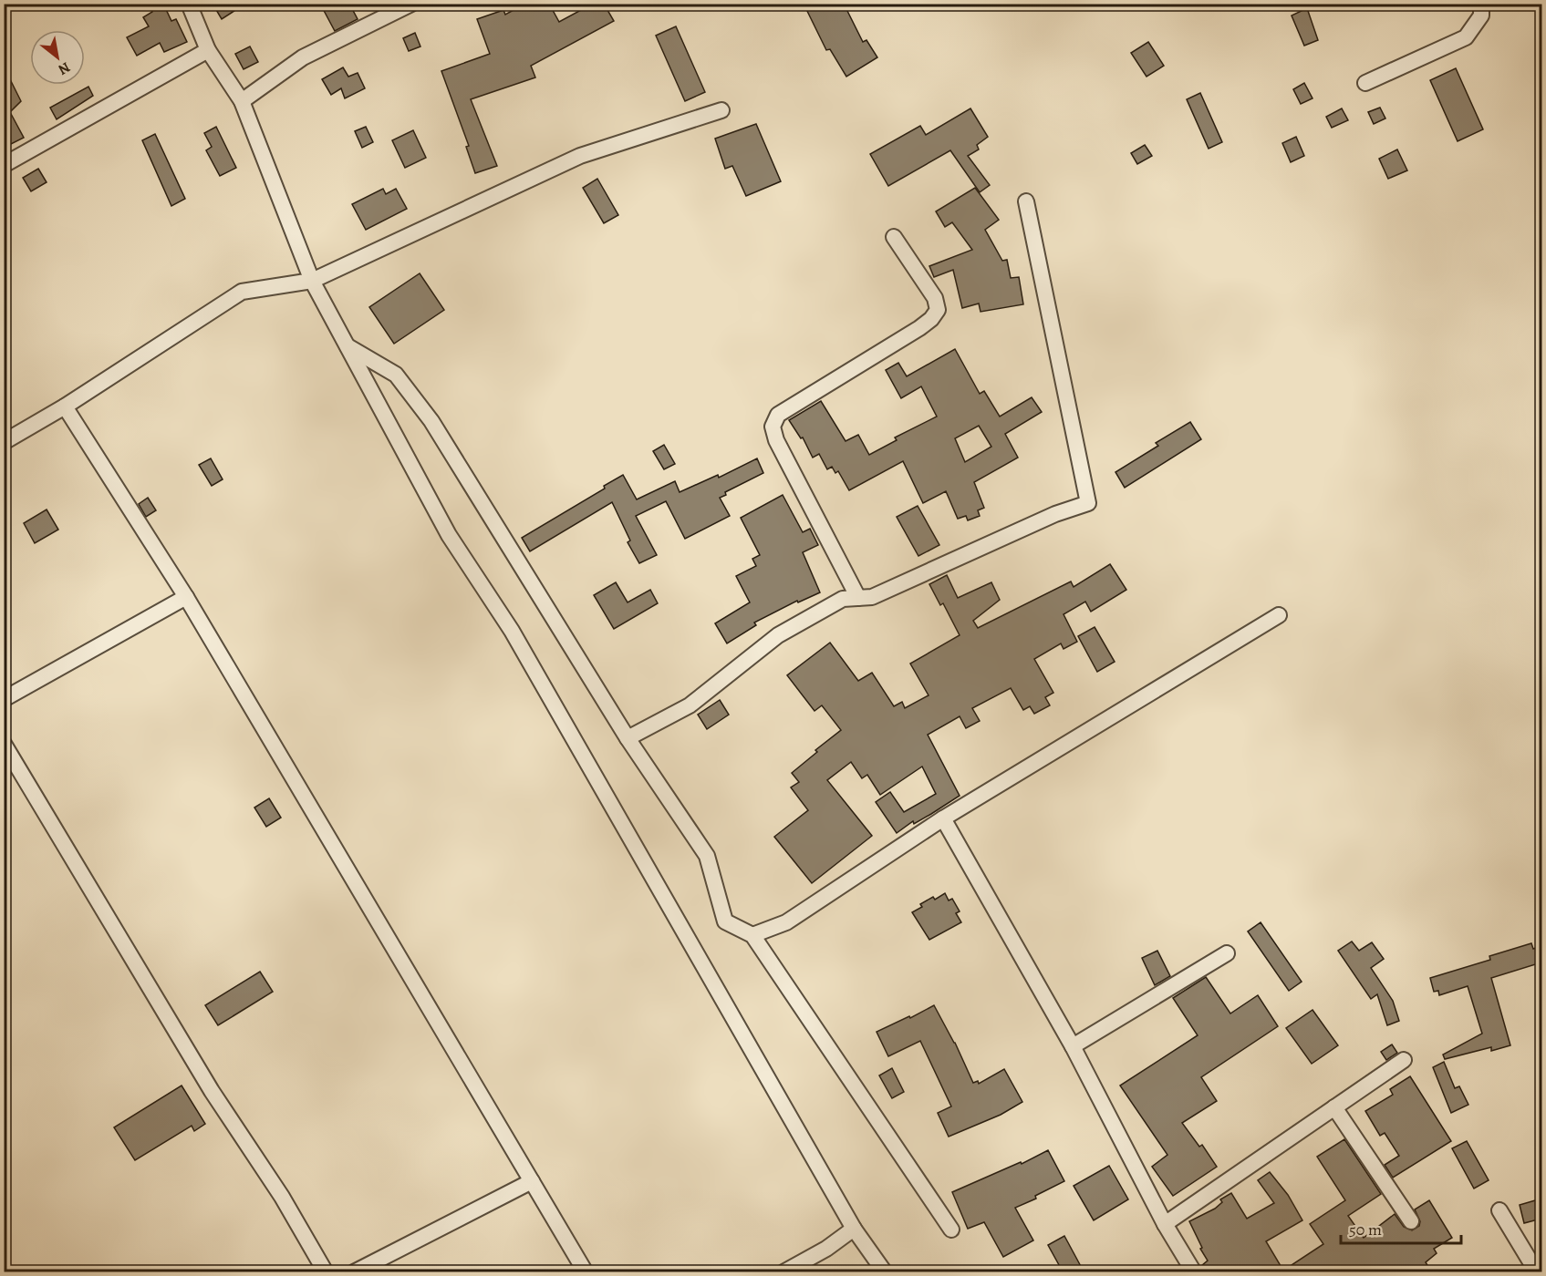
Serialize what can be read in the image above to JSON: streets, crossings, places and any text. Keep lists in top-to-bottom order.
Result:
{
  "scale_bar": "50 m",
  "north": "bottom right"
}
